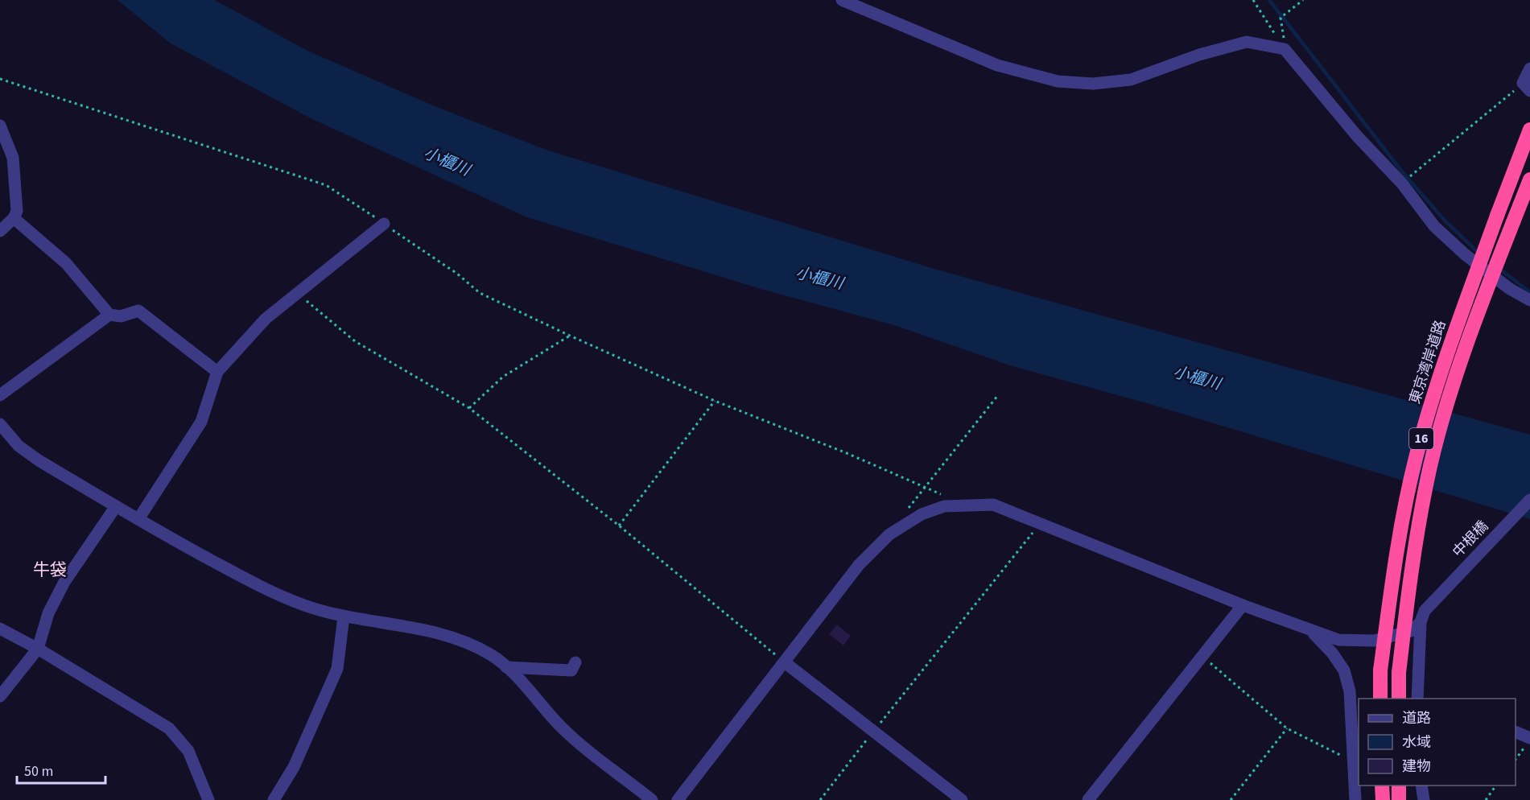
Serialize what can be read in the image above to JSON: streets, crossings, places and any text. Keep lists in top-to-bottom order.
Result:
{
  "streets": {
    "highway": ["東京湾岸道路", "16"],
    "street": ["中根橋"]
  },
  "districts": ["牛袋"],
  "water": ["小櫃川"],
  "legend": ["道路", "水域", "建物"],
  "scale_bar": "50 m"
}
